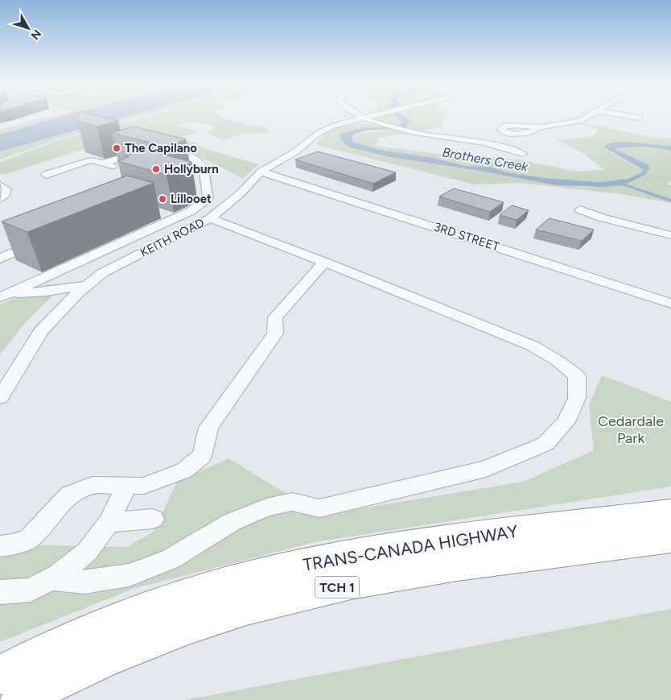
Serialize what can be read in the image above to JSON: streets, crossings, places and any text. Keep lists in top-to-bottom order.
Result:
{
  "streets": {
    "highway": ["TRANS-CANADA HIGHWAY", "TCH 1"],
    "street": ["3RD STREET", "KEITH ROAD"]
  },
  "crossings": [
    ["3RD STREET", "KEITH ROAD"]
  ],
  "water": ["Brothers Creek"],
  "parks": ["Cedardale Park"],
  "places": ["The Capilano", "Hollyburn", "Lillooet"],
  "north": "bottom right"
}
